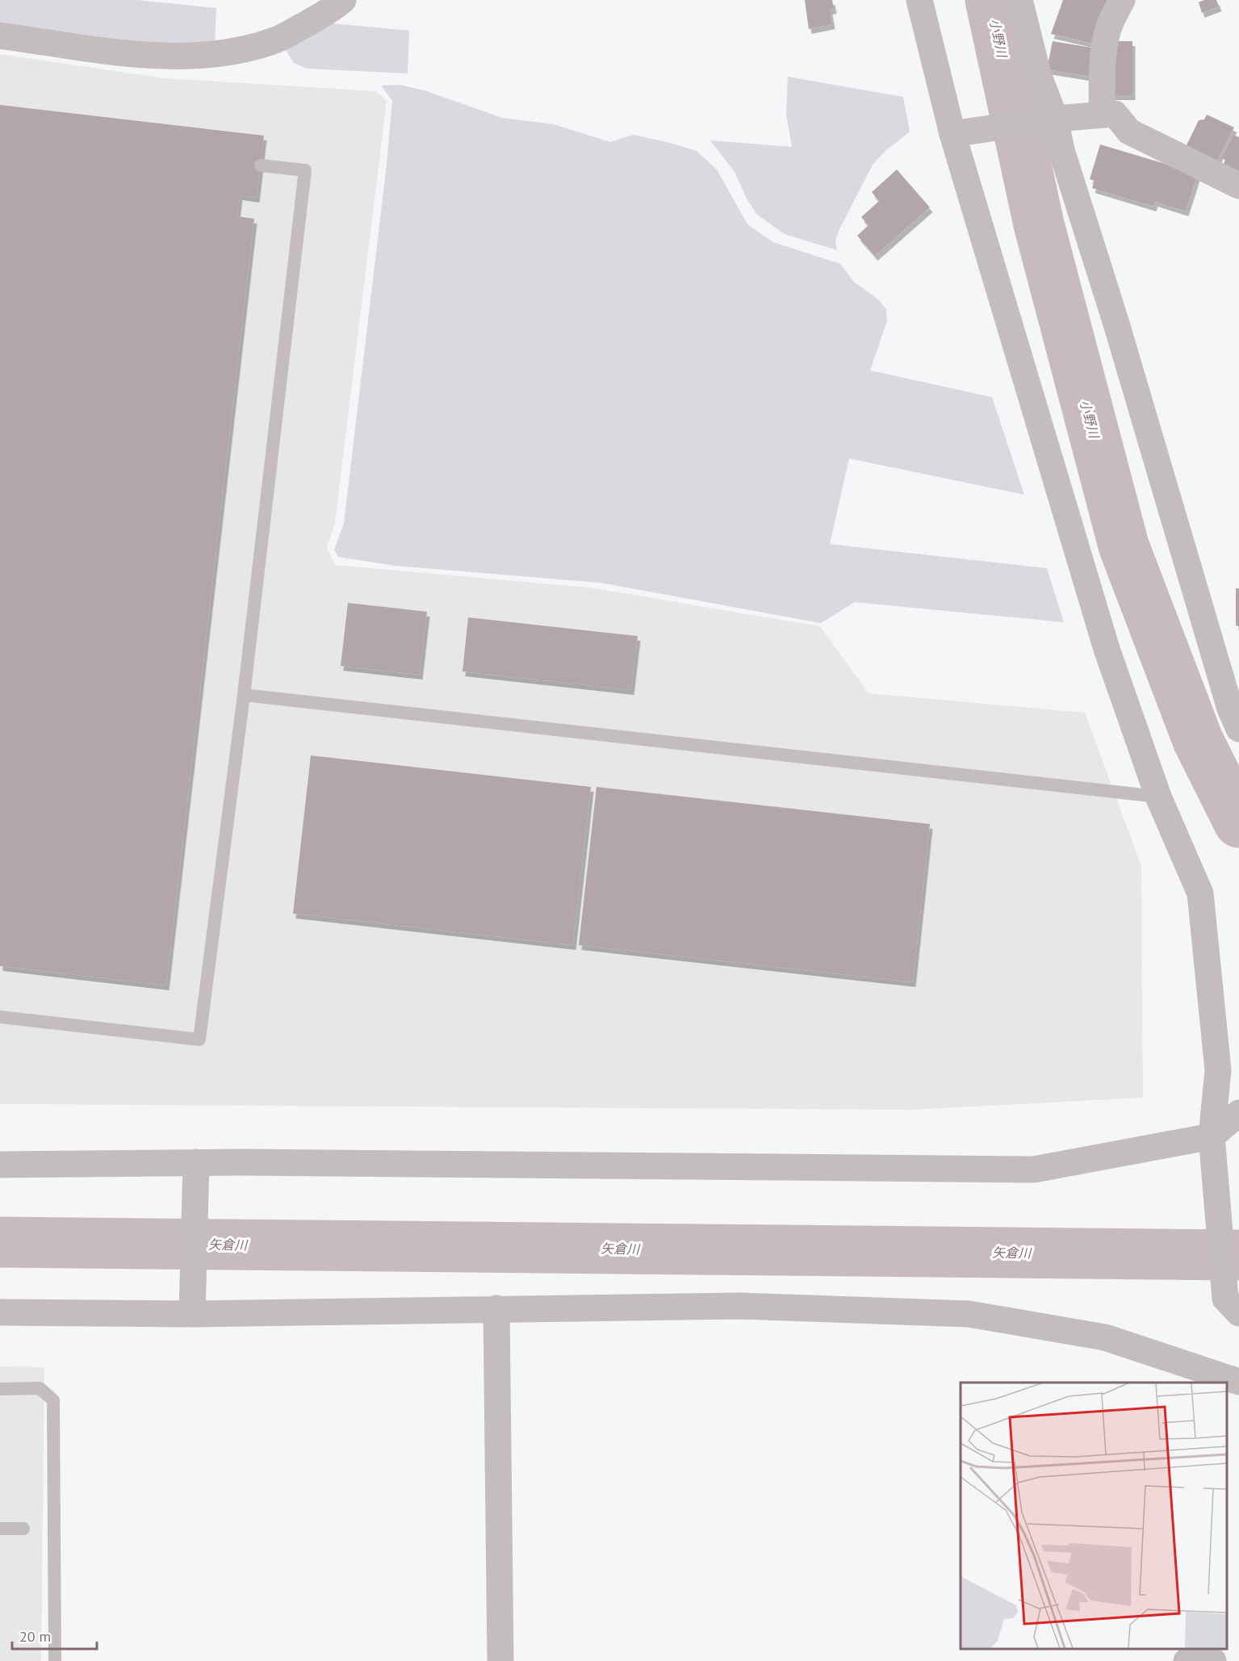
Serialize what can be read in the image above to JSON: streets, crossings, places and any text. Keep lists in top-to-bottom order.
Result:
{
  "water": ["小野川", "矢倉川"],
  "scale_bar": "20 m"
}
